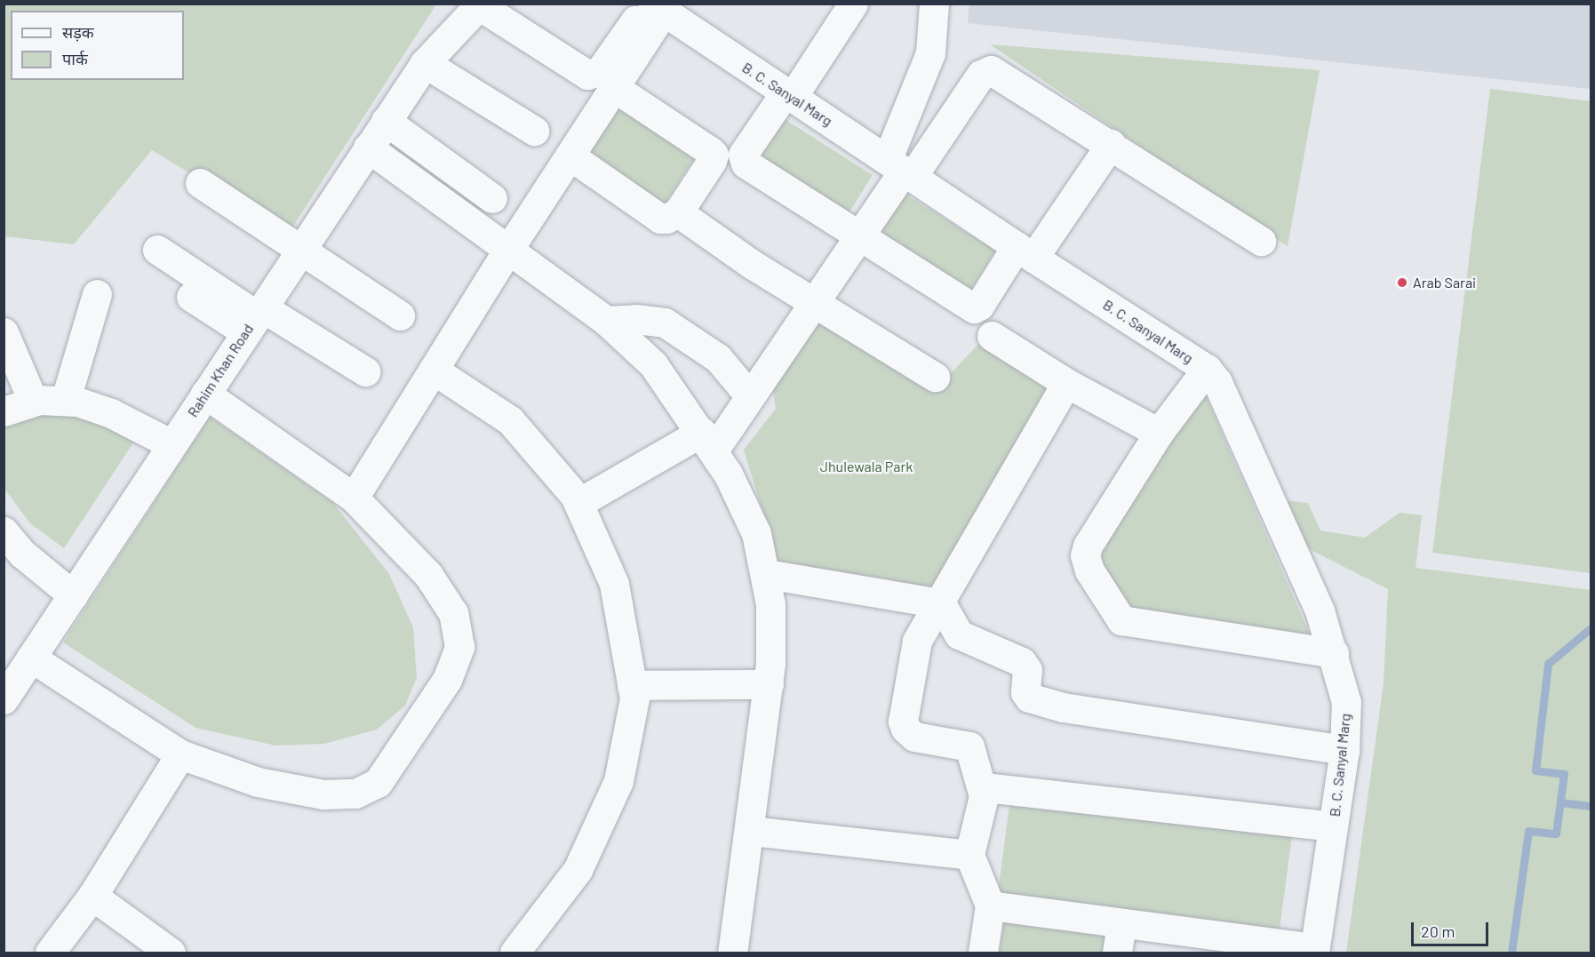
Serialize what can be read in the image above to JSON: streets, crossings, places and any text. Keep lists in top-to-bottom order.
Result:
{
  "streets": {
    "street": ["B. C. Sanyal Marg", "Rahim Khan Road"]
  },
  "parks": ["Jhulewala Park"],
  "places": ["Arab Sarai"],
  "legend": ["सड़क", "पार्क"],
  "scale_bar": "20 m"
}
